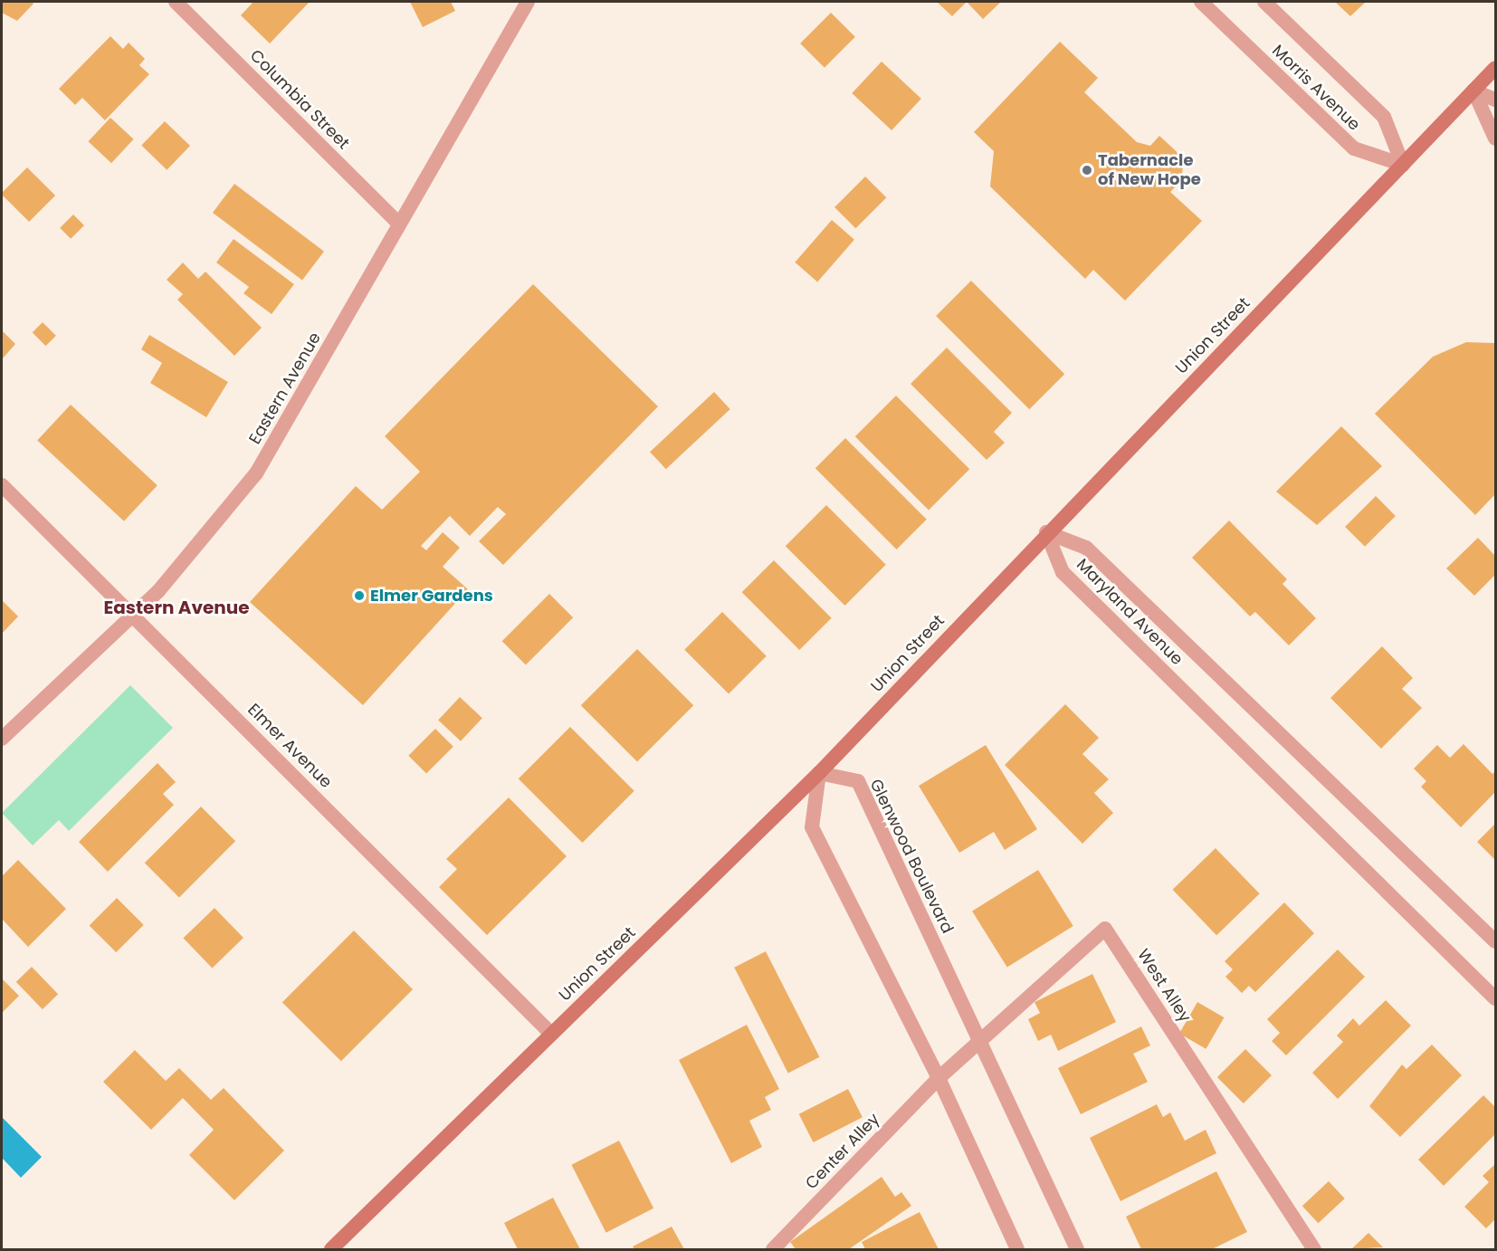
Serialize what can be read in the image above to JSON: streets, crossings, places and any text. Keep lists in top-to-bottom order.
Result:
{
  "streets": {
    "main road": ["Union Street"],
    "street": [
      "Morris Avenue",
      "Columbia Street",
      "Eastern Avenue",
      "Maryland Avenue",
      "Elmer Avenue",
      "Glenwood Boulevard",
      "West Alley",
      "Center Alley"
    ]
  },
  "crossings": [
    ["Morris Avenue", "Union Street"],
    ["Columbia Street", "Eastern Avenue"],
    ["Union Street", "Maryland Avenue"],
    ["Union Street", "Elmer Avenue"],
    ["Union Street", "Glenwood Boulevard"],
    ["Eastern Avenue", "Elmer Avenue"],
    ["Glenwood Boulevard", "West Alley"],
    ["West Alley", "Center Alley"]
  ],
  "districts": ["Eastern Avenue"],
  "places": ["Tabernacle of New Hope", "Elmer Gardens"]
}
